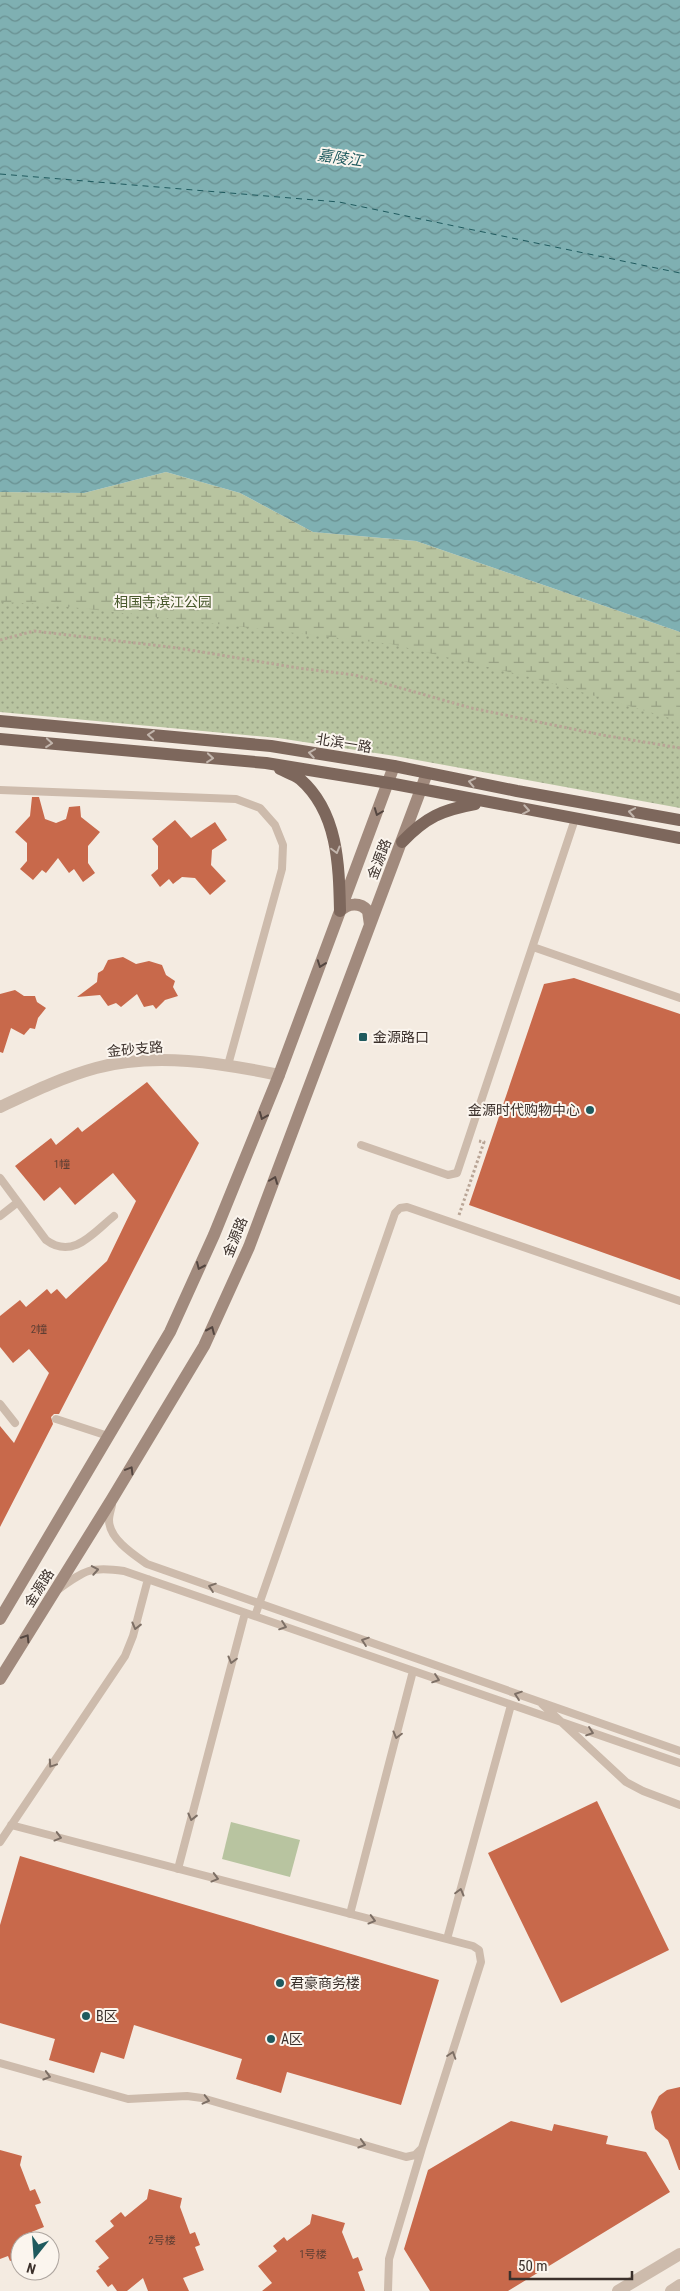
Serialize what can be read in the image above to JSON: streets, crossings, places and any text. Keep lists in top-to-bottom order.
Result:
{
  "streets": {
    "main road": ["北滨一路", "金源路"],
    "street": ["金砂支路"]
  },
  "crossings": [
    ["北滨一路", "金源路"],
    ["金源路", "金砂支路"]
  ],
  "water": ["嘉陵江"],
  "parks": ["相国寺滨江公园"],
  "places": {
    "transit": ["金源路口"],
    "other": [
      "金源时代购物中心",
      "君豪商务楼",
      "B区",
      "A区"
    ]
  },
  "house_numbers": [
    "1幢",
    "2幢",
    "2号楼",
    "1号楼"
  ],
  "scale_bar": "50 m",
  "north": "bottom"
}
